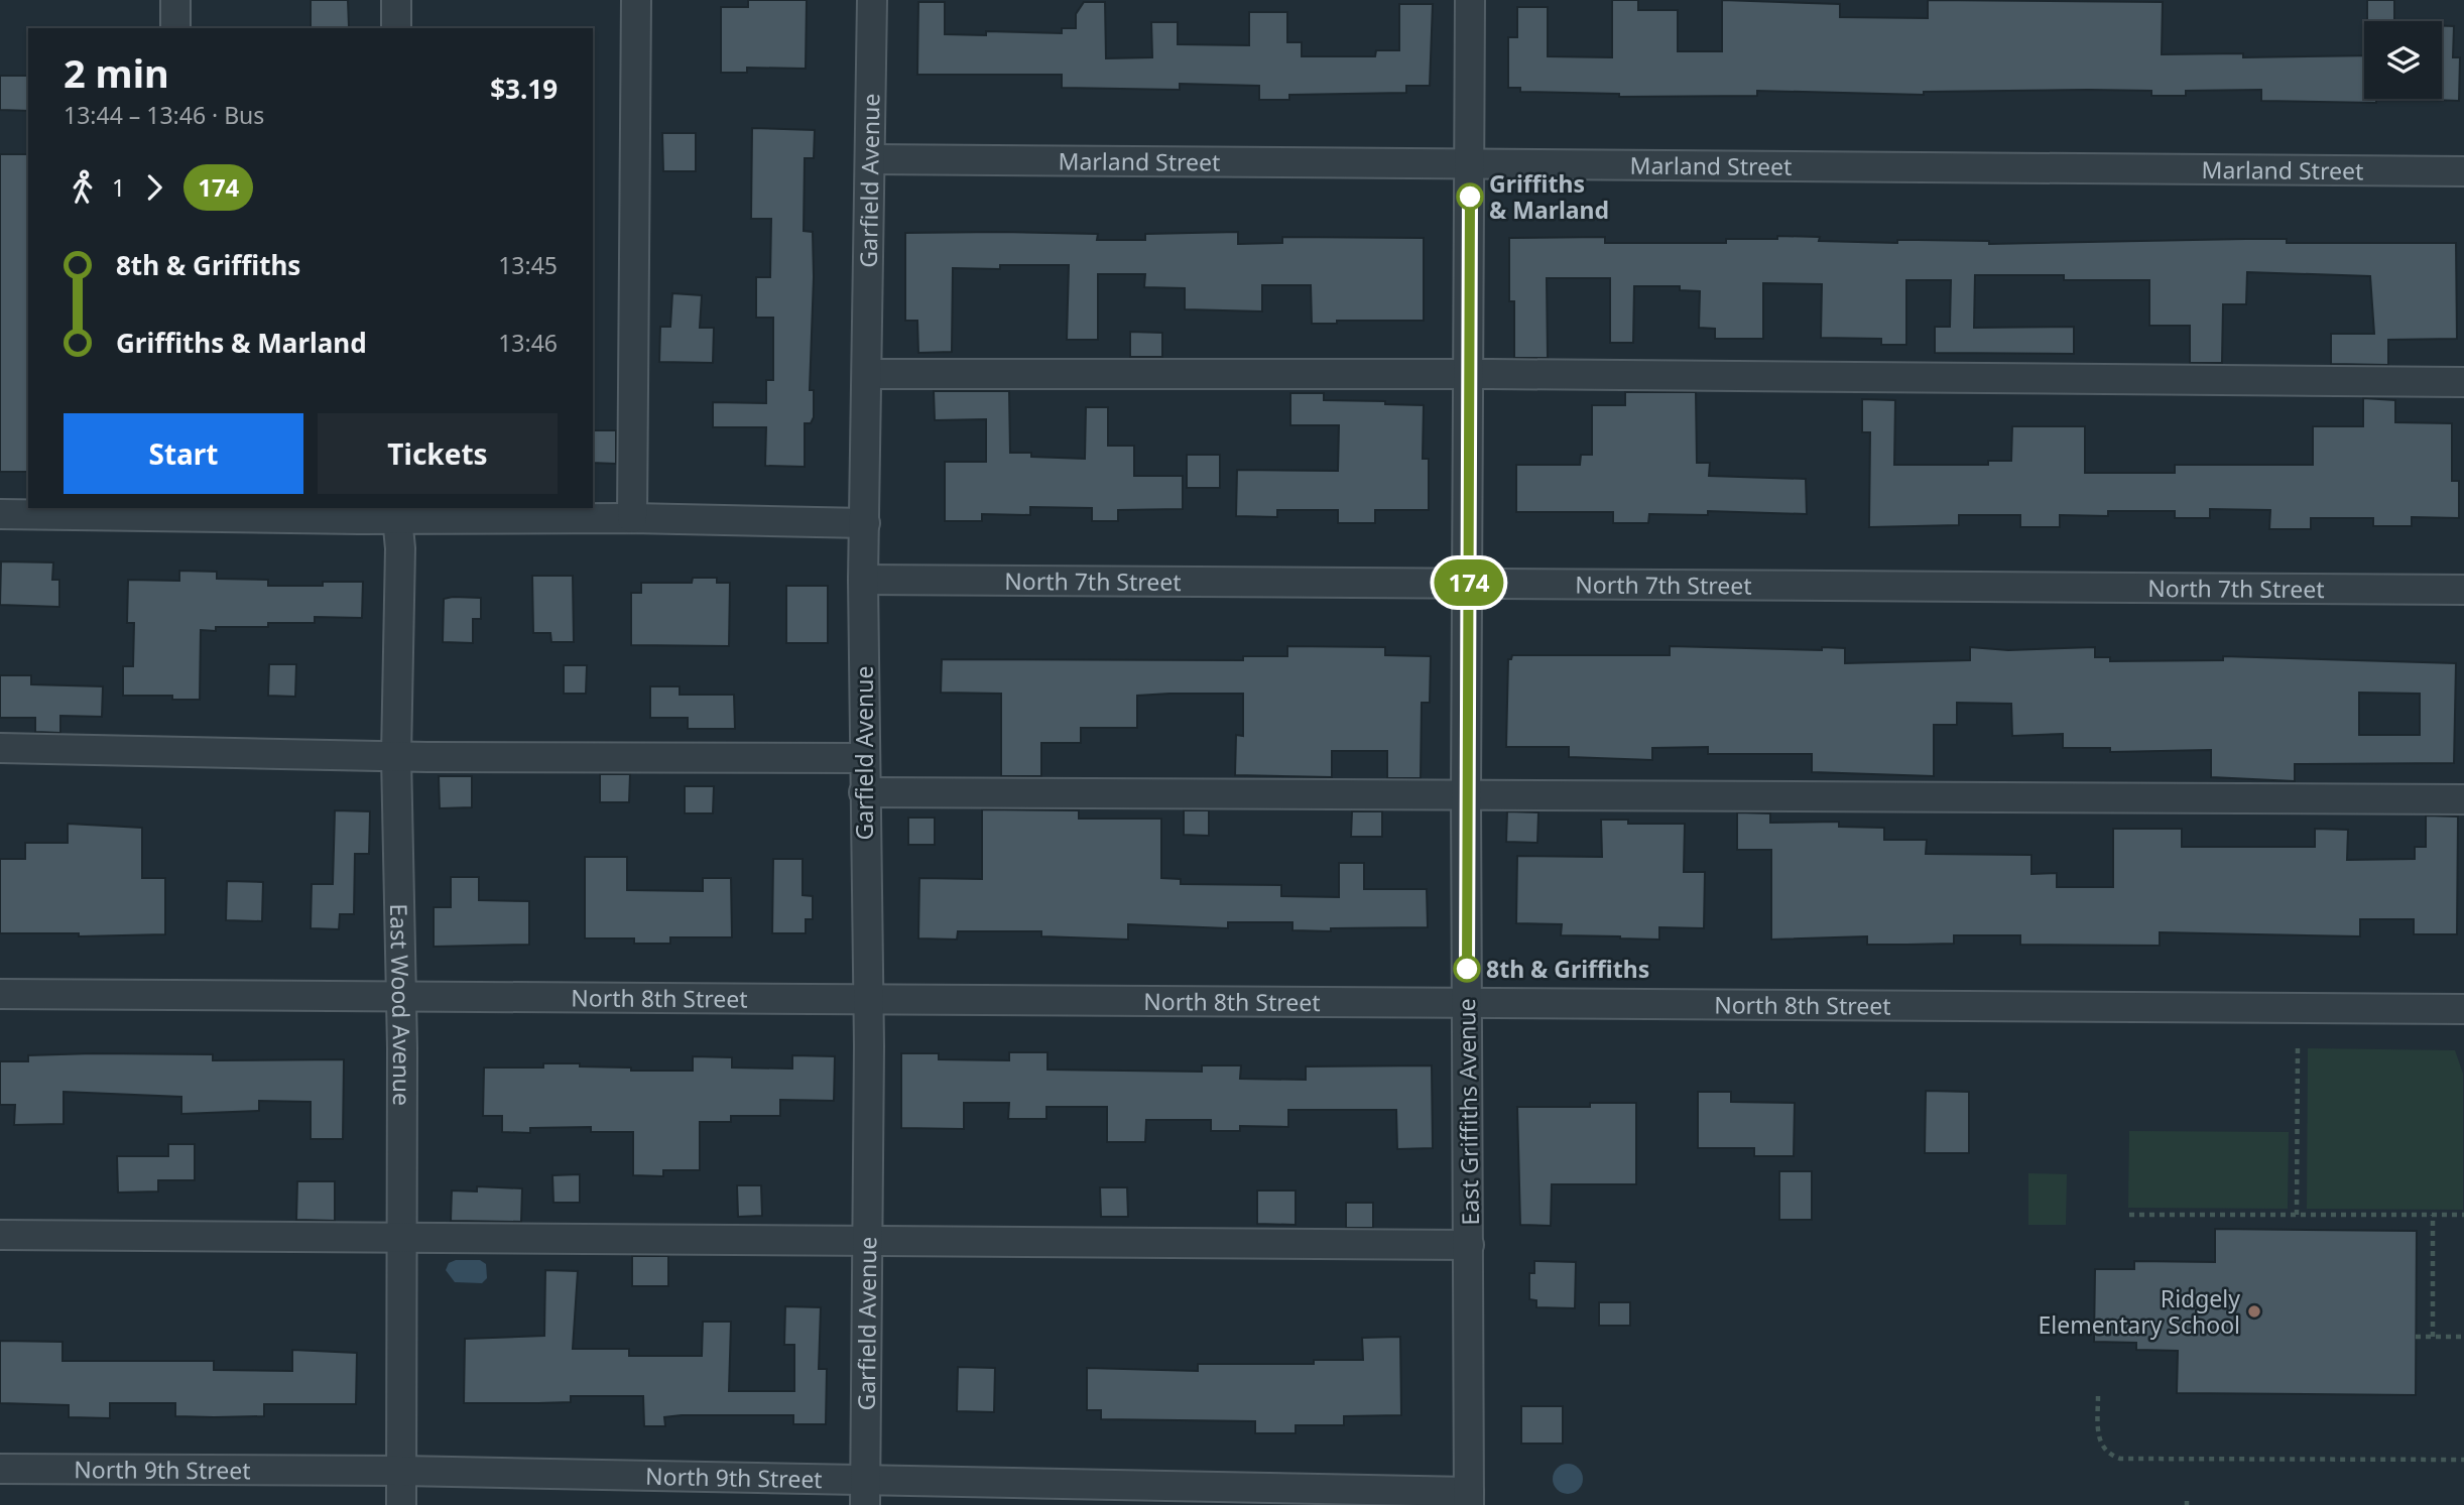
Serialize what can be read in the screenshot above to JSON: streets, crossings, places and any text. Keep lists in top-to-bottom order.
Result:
{
  "streets": {
    "street": [
      "Marland Street",
      "Garfield Avenue",
      "North 7th Street",
      "North 8th Street",
      "East Wood Avenue",
      "East Griffiths Avenue",
      "North 9th Street"
    ]
  },
  "crossings": [
    ["Marland Street", "Garfield Avenue"],
    ["Marland Street", "East Griffiths Avenue"],
    ["Garfield Avenue", "North 7th Street"],
    ["Garfield Avenue", "North 8th Street"],
    ["Garfield Avenue", "North 9th Street"],
    ["North 7th Street", "East Griffiths Avenue"],
    ["North 8th Street", "East Wood Avenue"],
    ["North 8th Street", "East Griffiths Avenue"],
    ["East Wood Avenue", "North 9th Street"],
    ["East Griffiths Avenue", "North 9th Street"]
  ],
  "places": ["Griffiths & Marland", "8th & Griffiths", "Ridgely Elementary School"],
  "lines": ["bus line 174"],
  "page": {
    "on_map": "174",
    "heading": ["2 min", "13:44 – 13:46 · Bus", "$3.19"],
    "legs": ["1", "174"],
    "list": [
      {
        "name": "8th & Griffiths",
        "value": "13:45"
      },
      {
        "name": "Griffiths & Marland",
        "value": "13:46"
      }
    ],
    "buttons": ["Start", "Tickets"]
  }
}
